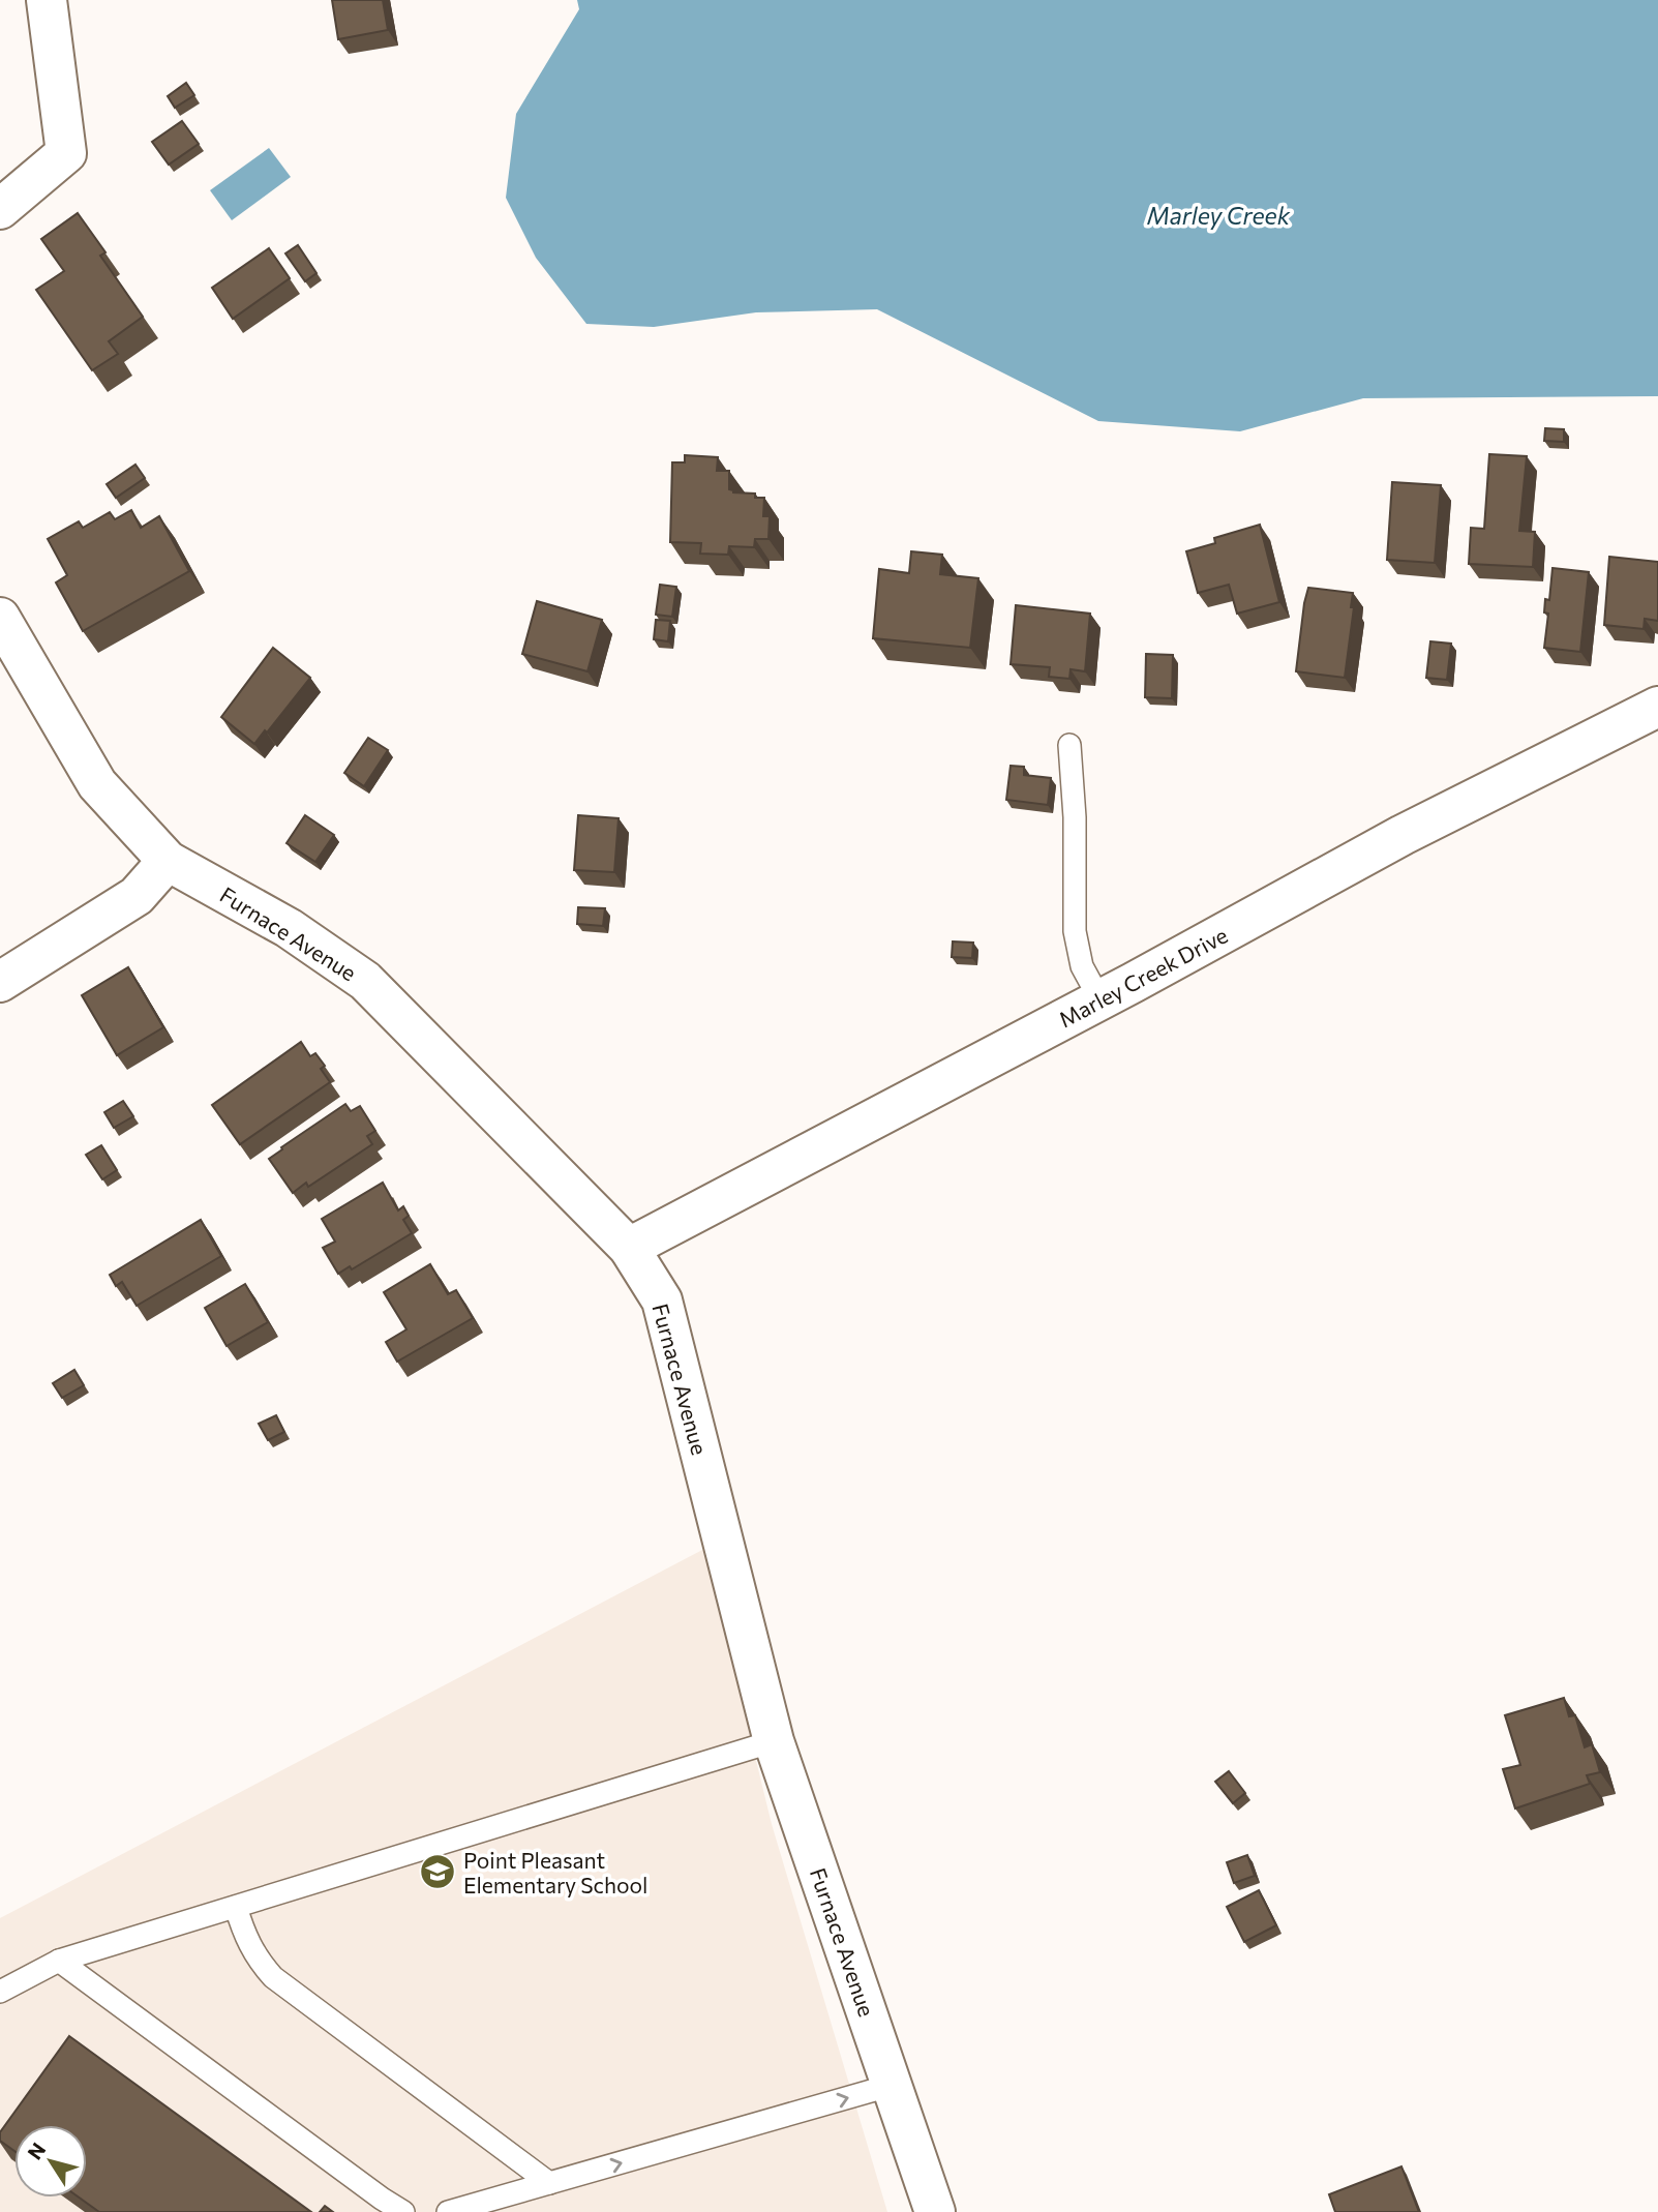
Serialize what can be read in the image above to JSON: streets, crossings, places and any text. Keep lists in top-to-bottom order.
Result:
{
  "streets": {
    "street": ["Furnace Avenue", "Marley Creek Drive"]
  },
  "crossings": [
    ["Furnace Avenue", "Marley Creek Drive"]
  ],
  "water": ["Marley Creek"],
  "places": {
    "school or university": ["Point Pleasant Elementary School"]
  },
  "north": "top left"
}
